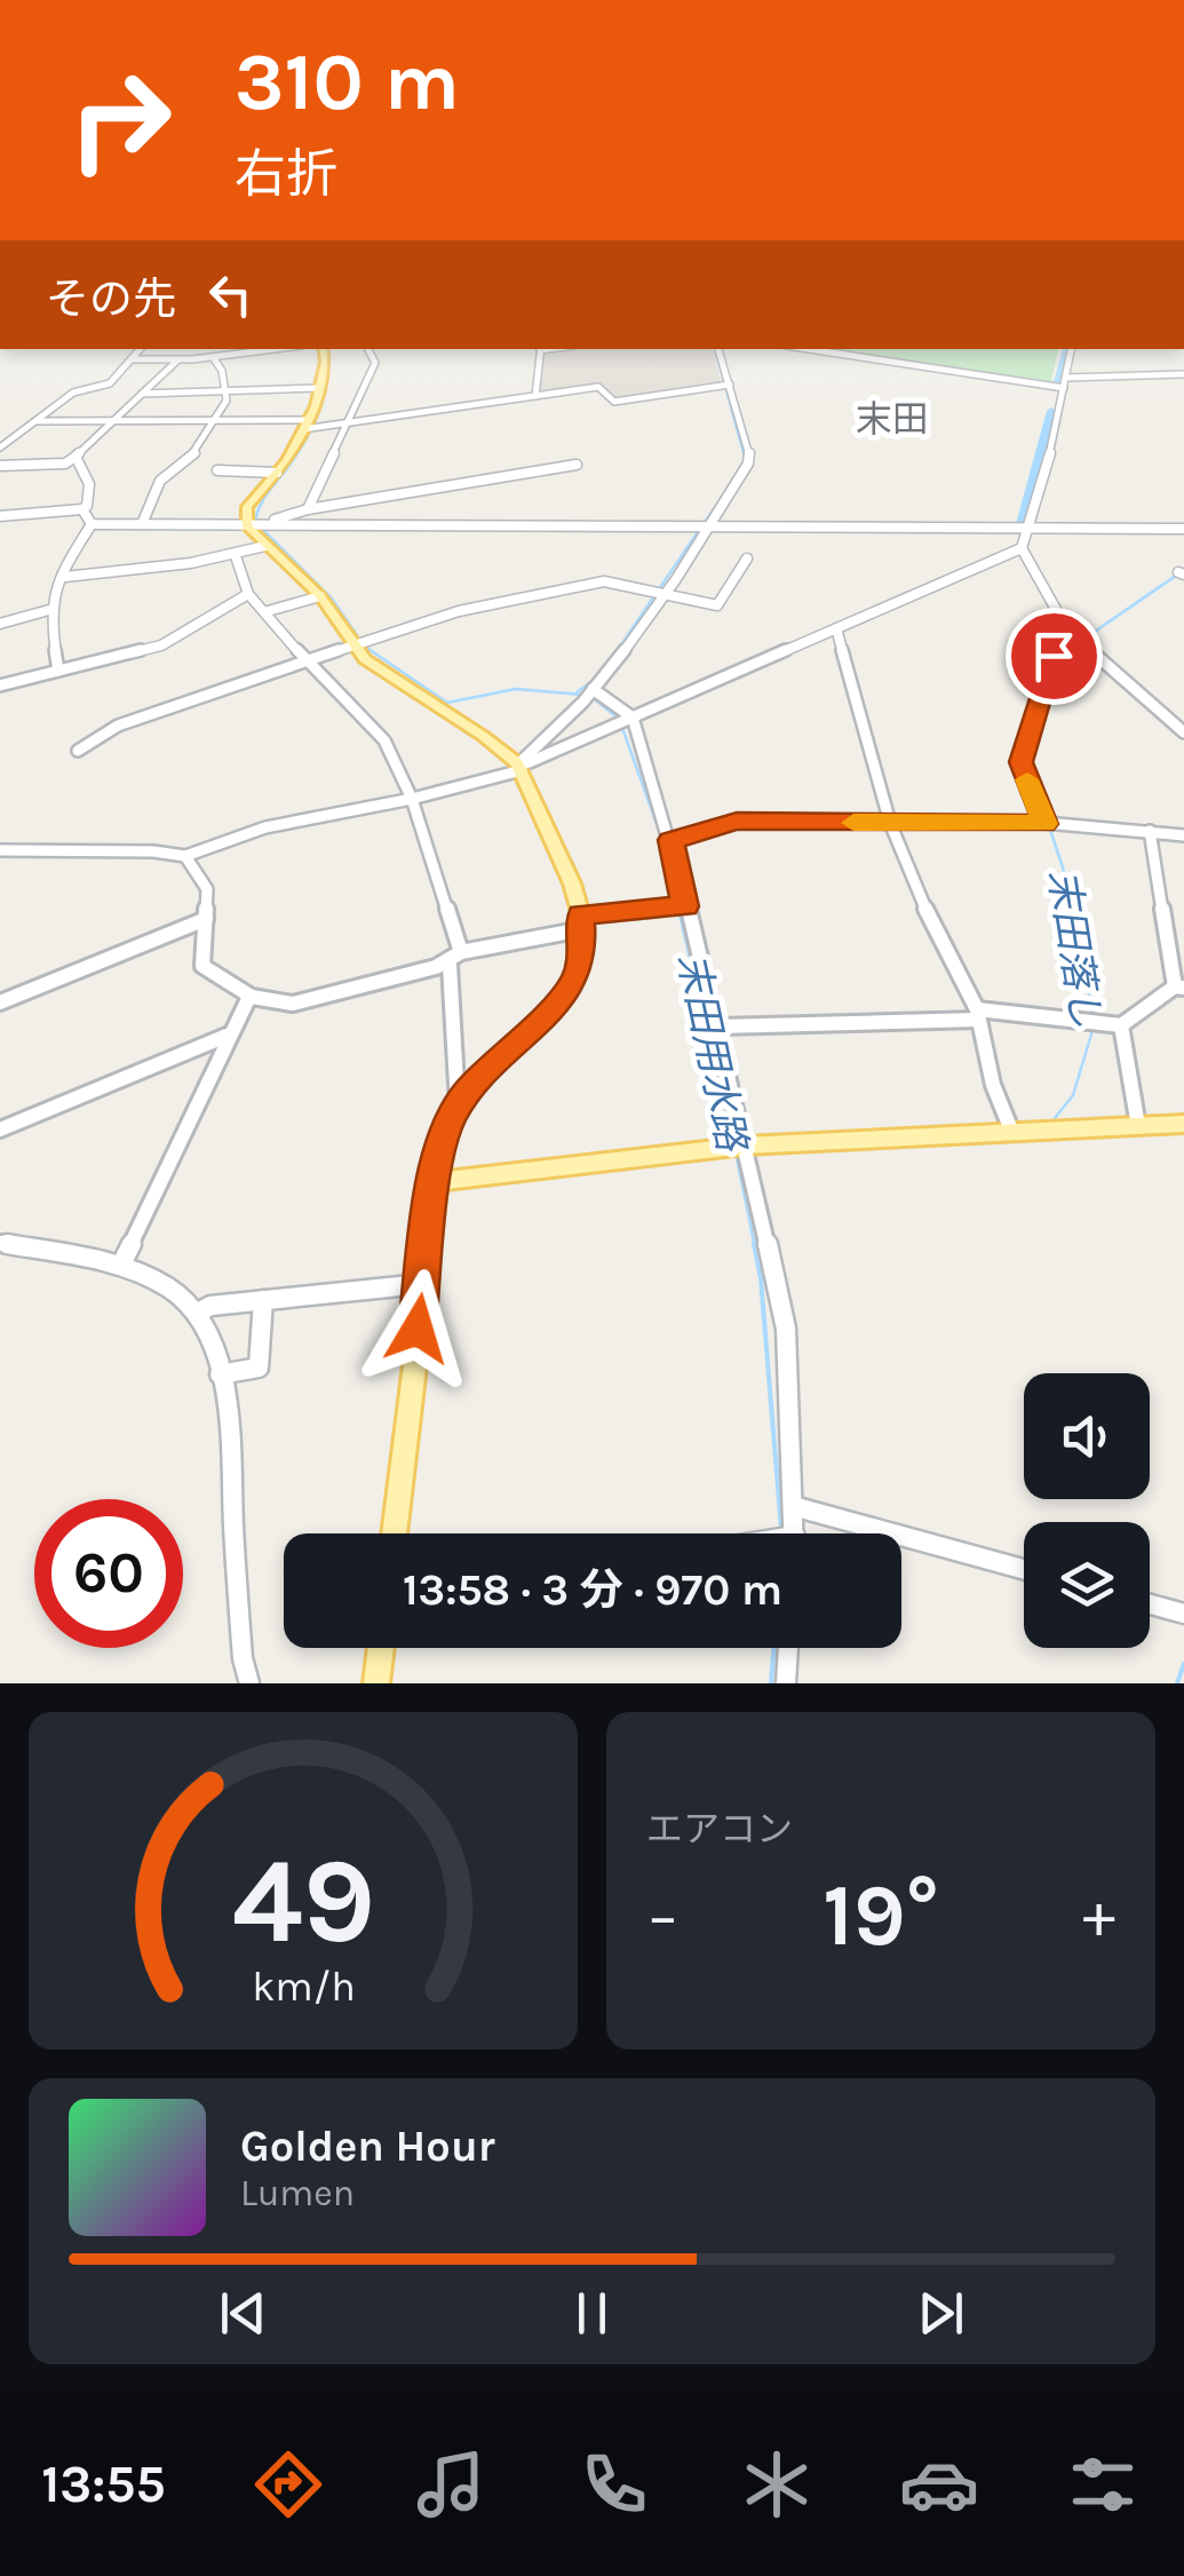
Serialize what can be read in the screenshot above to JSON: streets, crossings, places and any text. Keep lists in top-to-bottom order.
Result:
{
  "districts": ["末田"],
  "water": ["末田落し", "末田用水路"],
  "page": {
    "turn": ["310 m", "右折"],
    "then": "その先",
    "limit": "60",
    "trip": "13:58 · 3 分 · 970 m",
    "tile": "エアコン",
    "heat": ["−", "19°", "+"],
    "song": ["Golden Hour", "Lumen"],
    "tabs": "13:55",
    "gauge": ["49", "km/h"]
  }
}
